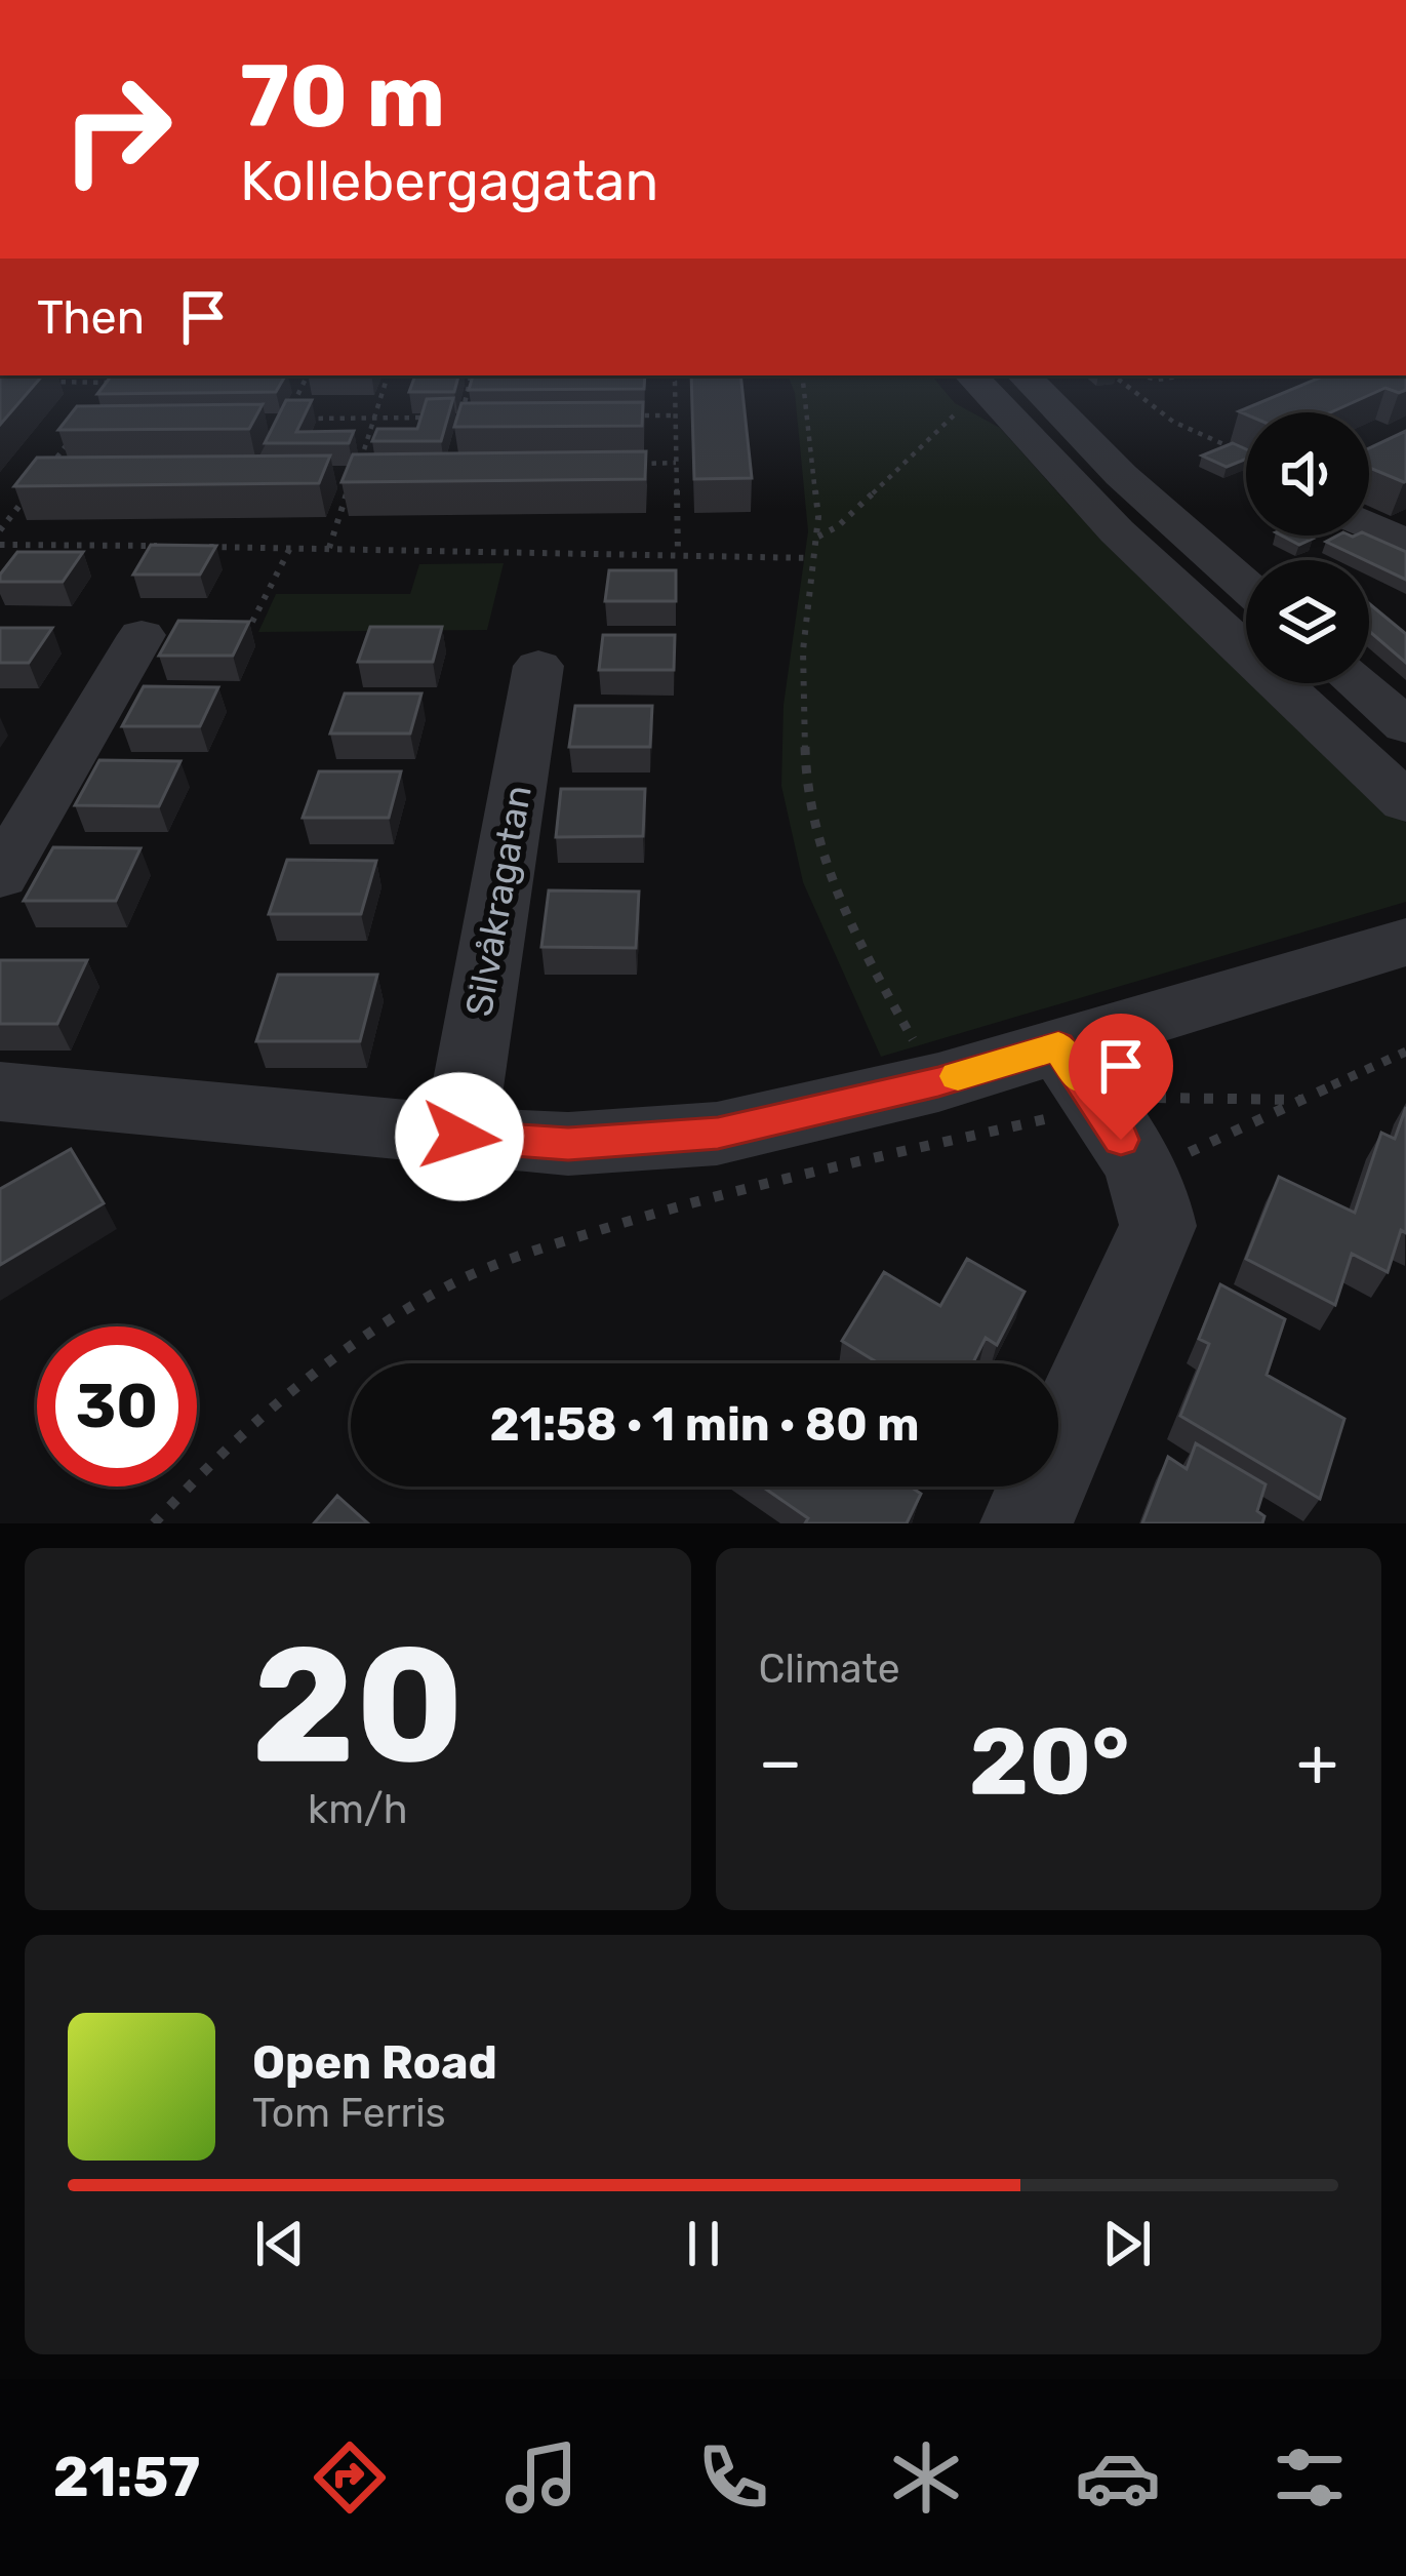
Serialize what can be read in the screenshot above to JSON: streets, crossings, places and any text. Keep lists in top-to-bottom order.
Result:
{
  "streets": {
    "street": ["Silvåkragatan"]
  },
  "page": {
    "turn": ["70 m", "Kollebergagatan"],
    "then": "Then",
    "limit": "30",
    "trip": "21:58 · 1 min · 80 m",
    "tile": [
      ["20", "km/h"],
      "Climate"
    ],
    "heat": ["−", "20°", "+"],
    "song": ["Open Road", "Tom Ferris"],
    "tabs": "21:57"
  }
}
